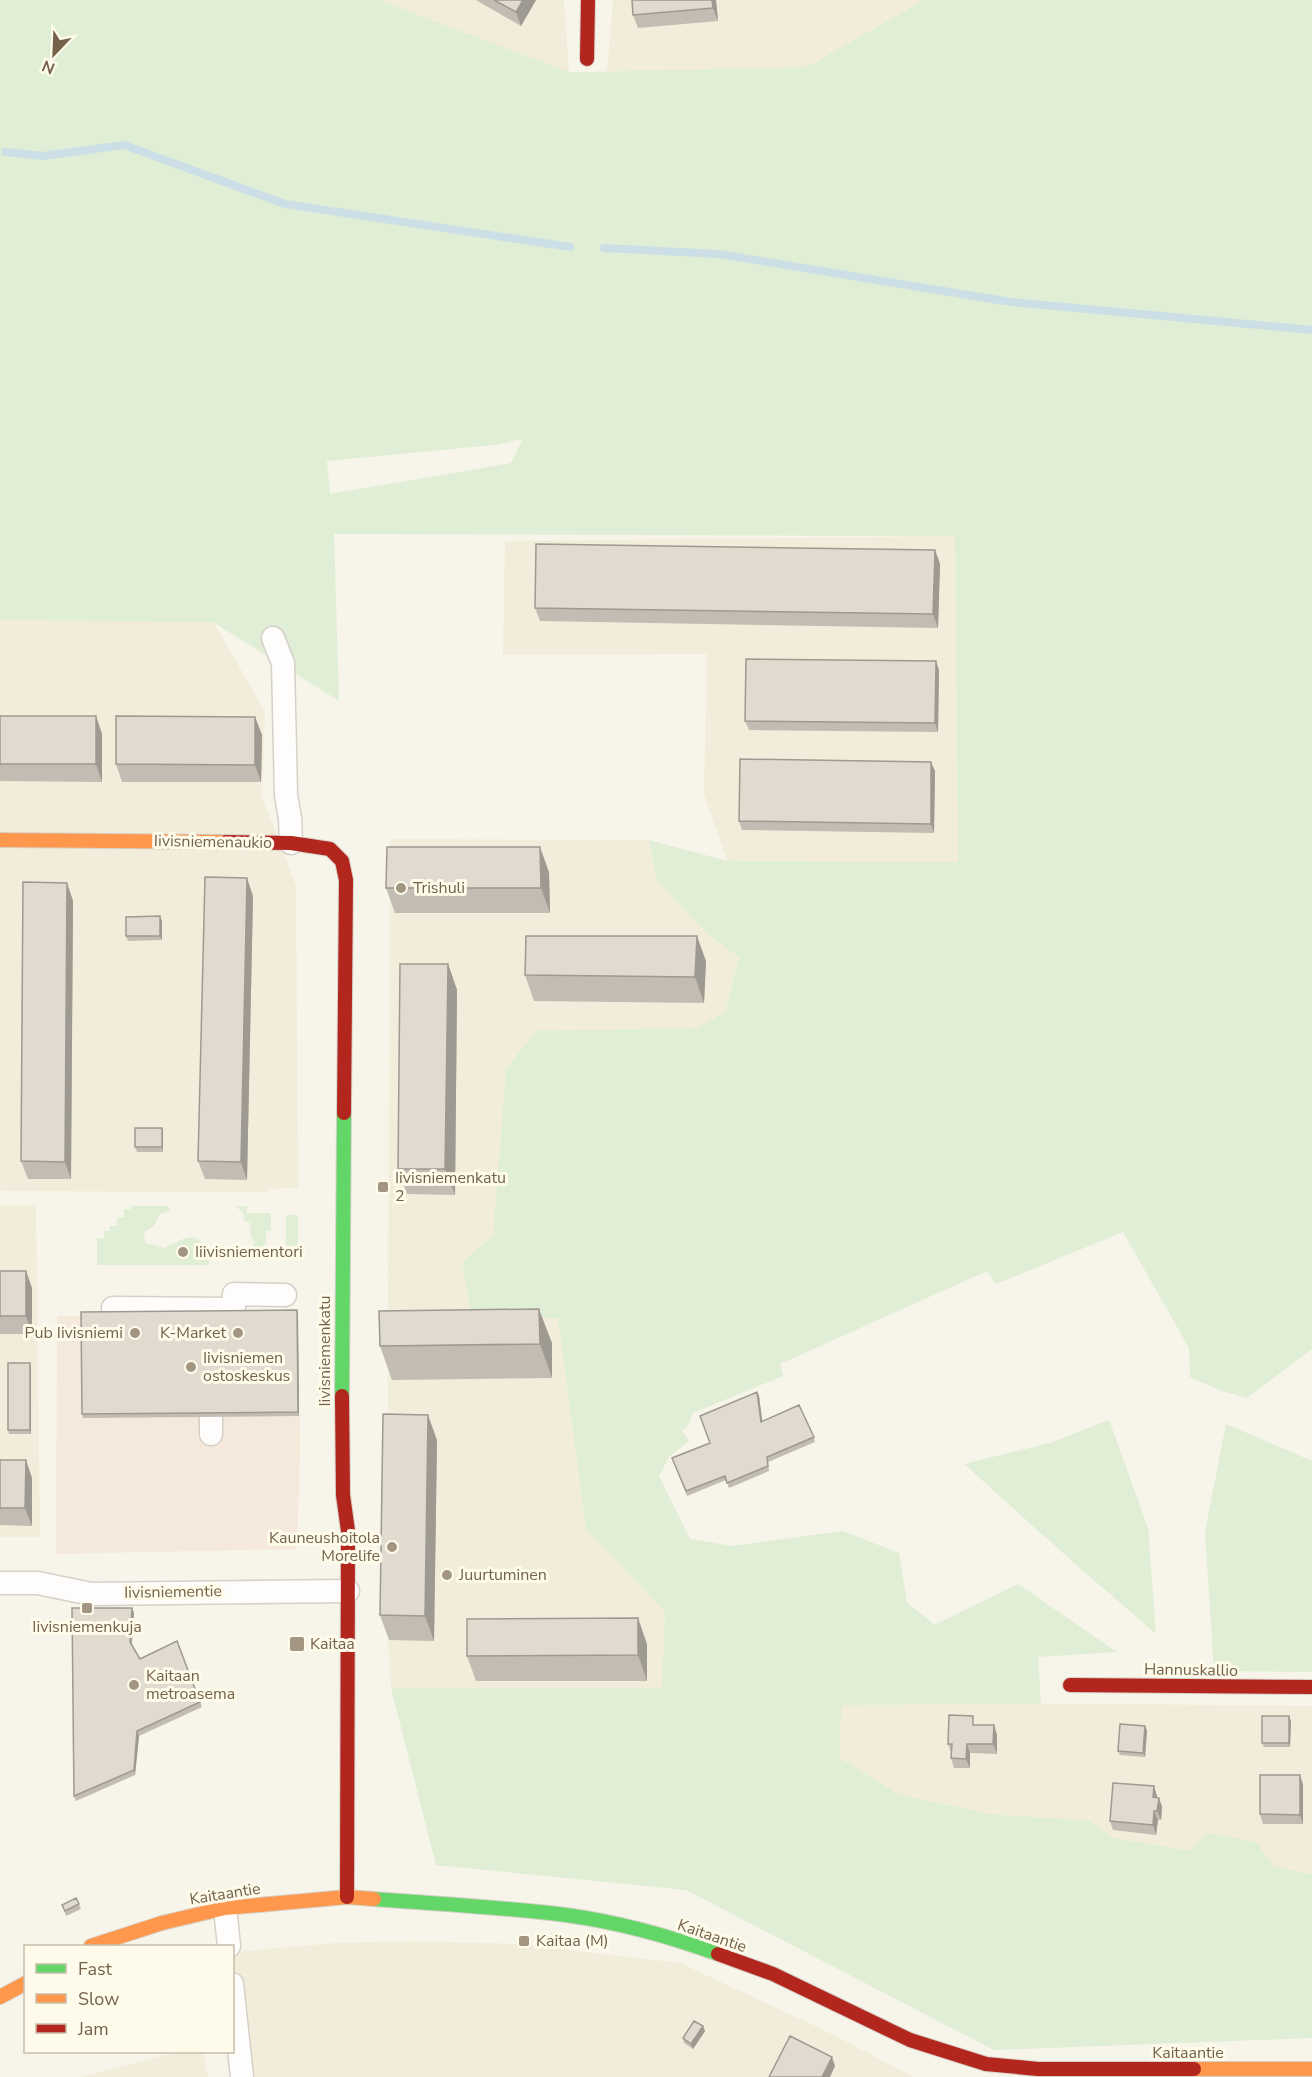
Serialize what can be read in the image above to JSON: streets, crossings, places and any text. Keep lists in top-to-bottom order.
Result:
{
  "streets": {
    "street": [
      "Iivisniemenaukio",
      "Iivisniemenkatu",
      "Iivisniementie",
      "Hannuskallio",
      "Kaitaantie"
    ]
  },
  "crossings": [
    ["Iivisniemenaukio", "Iivisniemenkatu"],
    ["Iivisniemenkatu", "Iivisniementie"],
    ["Iivisniemenkatu", "Kaitaantie"]
  ],
  "places": {
    "other": [
      "Trishuli",
      "Iiivisniementori",
      "Pub Iivisniemi",
      "K-Market",
      "Iivisniemen ostoskeskus",
      "Kauneushoitola Morelife",
      "Juurtuminen",
      "Kaitaan metroasema"
    ],
    "transit": [
      "Iivisniemenkatu 2",
      "Iivisniemenkuja",
      "Kaitaa",
      "Kaitaa (M)"
    ]
  },
  "legend": ["Fast", "Slow", "Jam"],
  "north": "bottom left"
}
